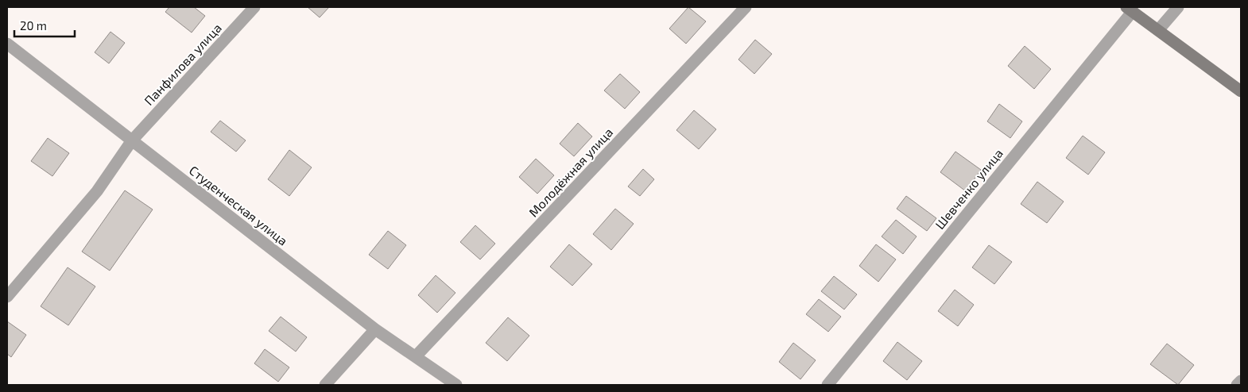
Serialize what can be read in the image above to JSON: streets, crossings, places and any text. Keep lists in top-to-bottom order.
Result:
{
  "streets": {
    "street": [
      "Панфилова улица",
      "Молодёжная улица",
      "Шевченко улица",
      "Студенческая улица"
    ]
  },
  "crossings": [
    ["Панфилова улица", "Студенческая улица"],
    ["Молодёжная улица", "Студенческая улица"]
  ],
  "scale_bar": "20 m"
}
